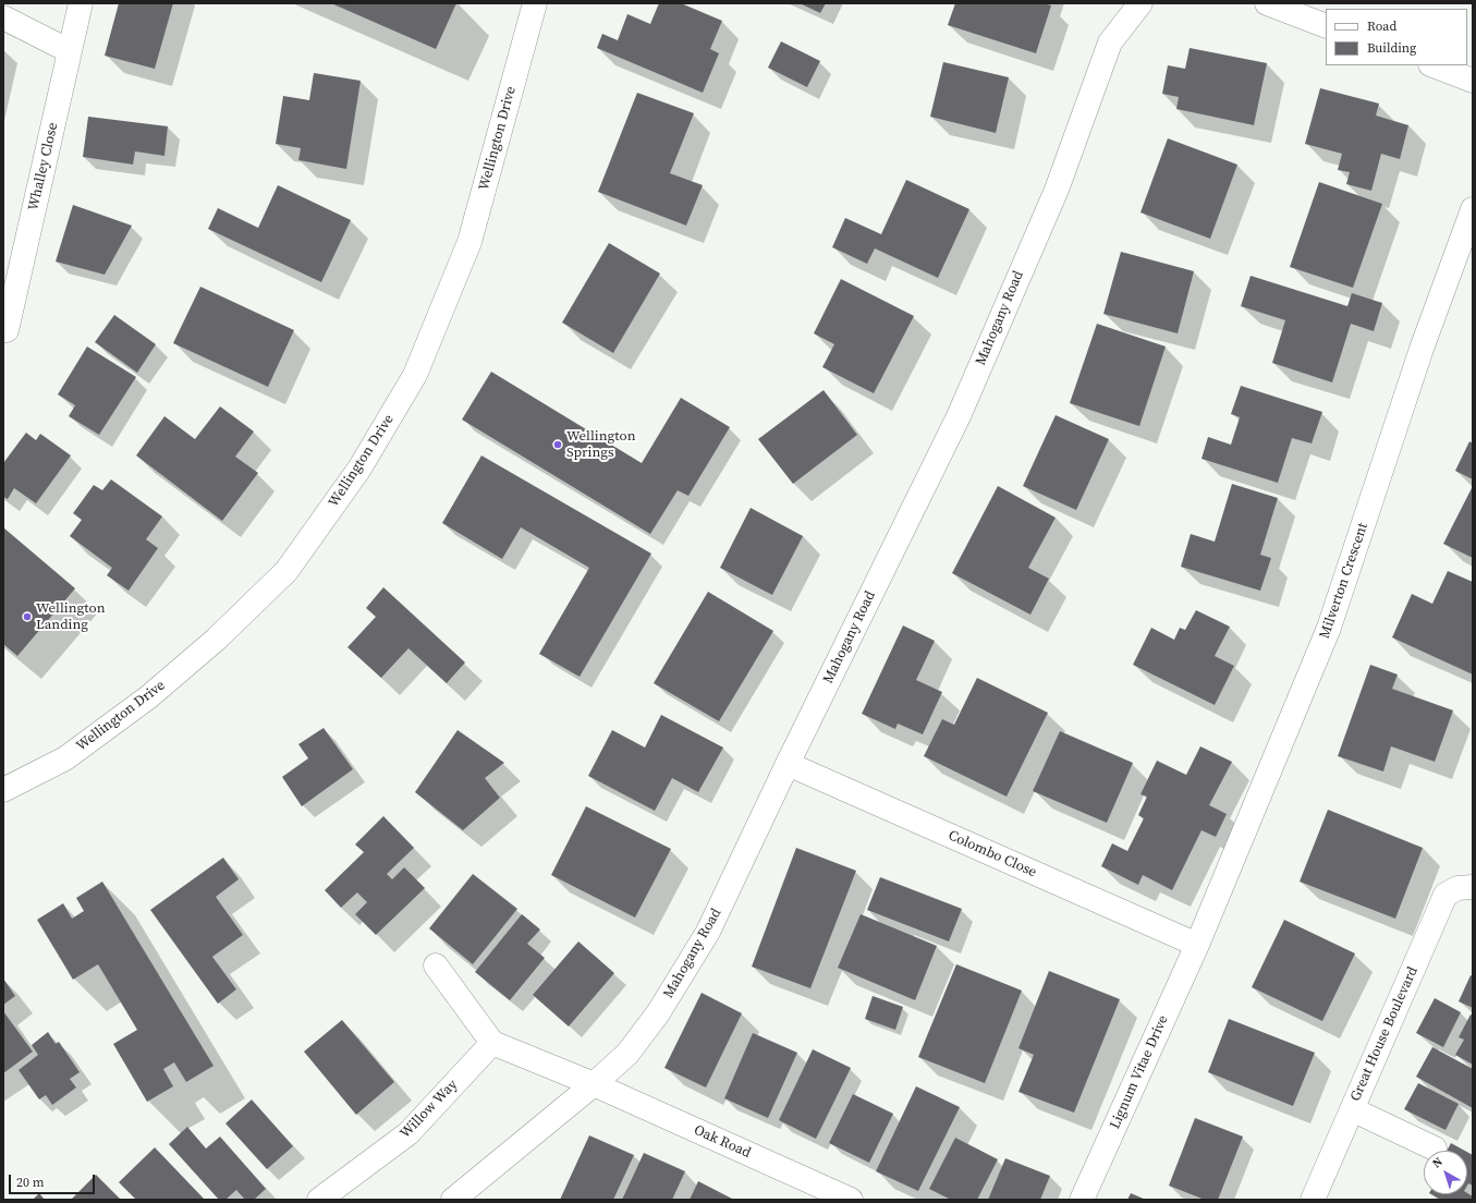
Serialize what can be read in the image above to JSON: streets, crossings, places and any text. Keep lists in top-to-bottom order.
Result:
{
  "streets": {
    "street": [
      "Wellington Drive",
      "Whalley Close",
      "Mahogany Road",
      "Milverton Crescent",
      "Colombo Close",
      "Great House Boulevard",
      "Lignum Vitae Drive",
      "Willow Way",
      "Oak Road"
    ]
  },
  "crossings": [
    ["Mahogany Road", "Colombo Close"],
    ["Mahogany Road", "Oak Road"],
    ["Milverton Crescent", "Colombo Close"],
    ["Milverton Crescent", "Lignum Vitae Drive"],
    ["Colombo Close", "Lignum Vitae Drive"]
  ],
  "places": ["Wellington Springs", "Wellington Landing"],
  "legend": ["Road", "Building"],
  "scale_bar": "20 m",
  "north": "top left"
}
